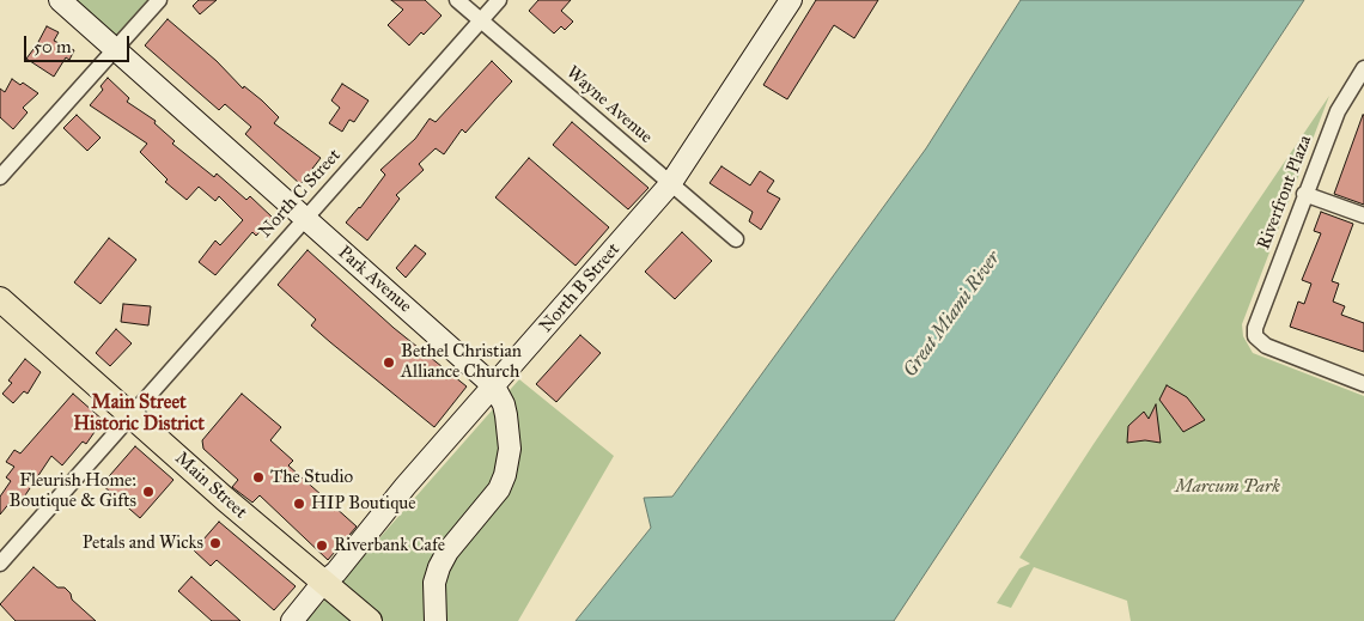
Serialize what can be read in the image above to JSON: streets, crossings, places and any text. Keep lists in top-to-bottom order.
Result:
{
  "streets": {
    "main road": ["Park Avenue", "North B Street", "Main Street"],
    "street": ["Wayne Avenue", "Riverfront Plaza", "North C Street"]
  },
  "crossings": [
    ["Wayne Avenue", "North C Street"],
    ["Wayne Avenue", "North B Street"],
    ["North C Street", "Park Avenue"],
    ["North C Street", "Main Street"],
    ["Park Avenue", "North B Street"],
    ["North B Street", "Main Street"]
  ],
  "districts": ["Main Street Historic District"],
  "water": ["Great Miami River"],
  "parks": ["Marcum Park"],
  "places": [
    "Bethel Christian Alliance Church",
    "The Studio",
    "Fleurish Home: Boutique & Gifts",
    "HIP Boutique",
    "Petals and Wicks",
    "Riverbank Cafe"
  ],
  "scale_bar": "50 m"
}
